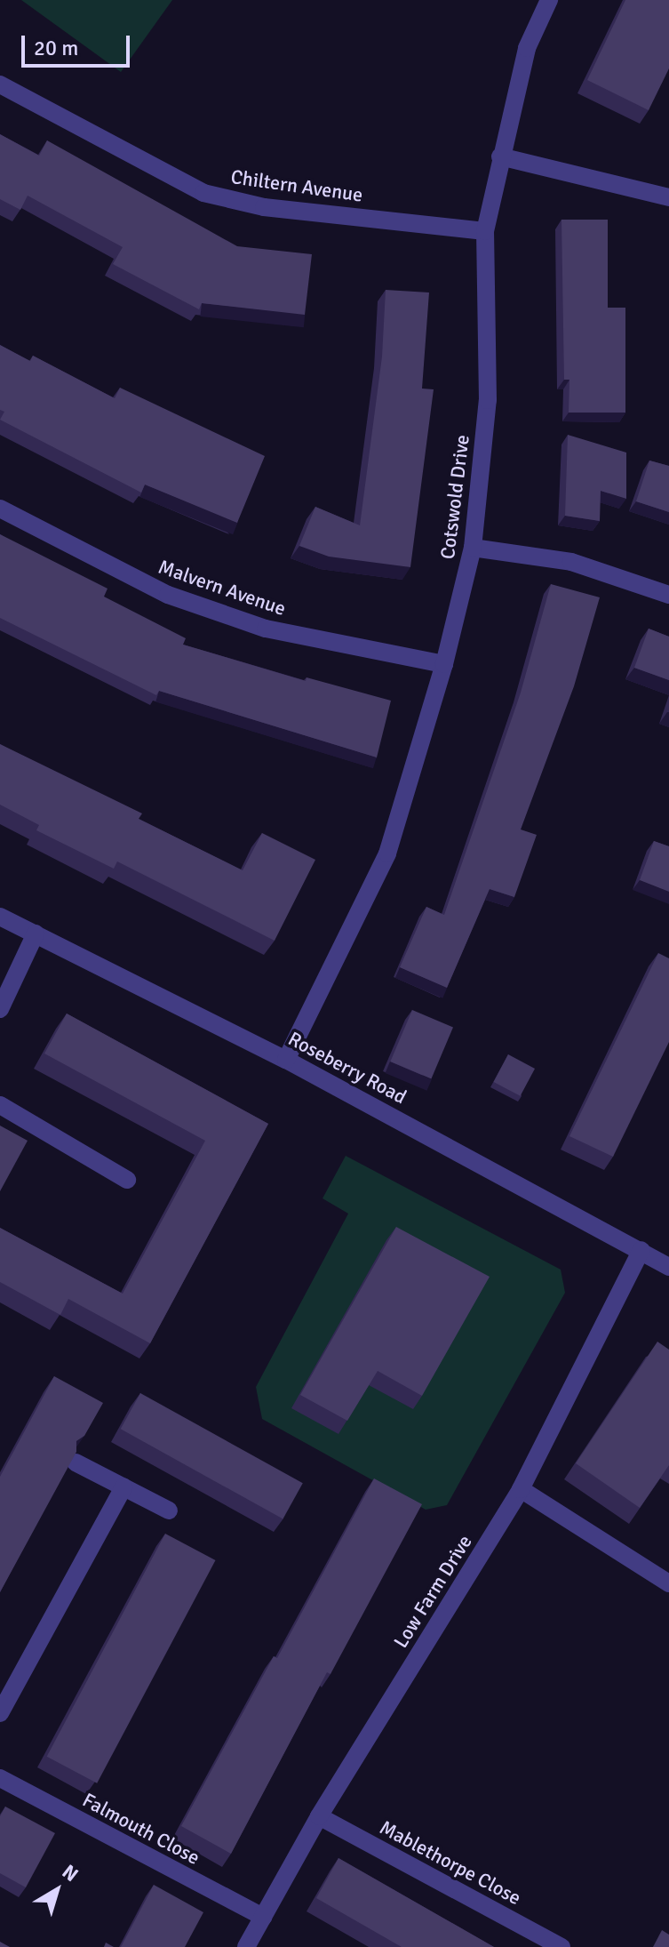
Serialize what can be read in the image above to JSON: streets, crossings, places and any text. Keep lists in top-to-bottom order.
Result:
{
  "streets": {
    "street": [
      "Chiltern Avenue",
      "Cotswold Drive",
      "Malvern Avenue",
      "Roseberry Road",
      "Low Farm Drive",
      "Falmouth Close",
      "Mablethorpe Close"
    ]
  },
  "crossings": [
    ["Chiltern Avenue", "Cotswold Drive"],
    ["Cotswold Drive", "Malvern Avenue"],
    ["Cotswold Drive", "Roseberry Road"],
    ["Roseberry Road", "Low Farm Drive"],
    ["Low Farm Drive", "Falmouth Close"],
    ["Low Farm Drive", "Mablethorpe Close"]
  ],
  "scale_bar": "20 m",
  "north": "top right"
}
